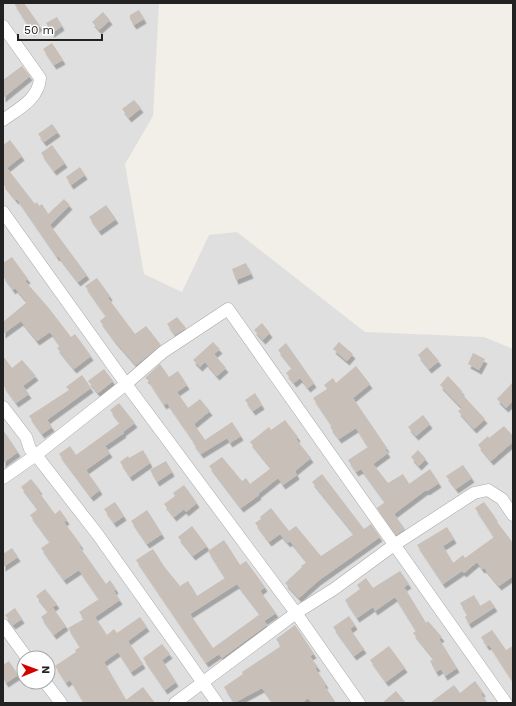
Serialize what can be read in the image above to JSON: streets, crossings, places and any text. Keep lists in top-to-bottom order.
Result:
{
  "scale_bar": "50 m",
  "north": "right"
}
